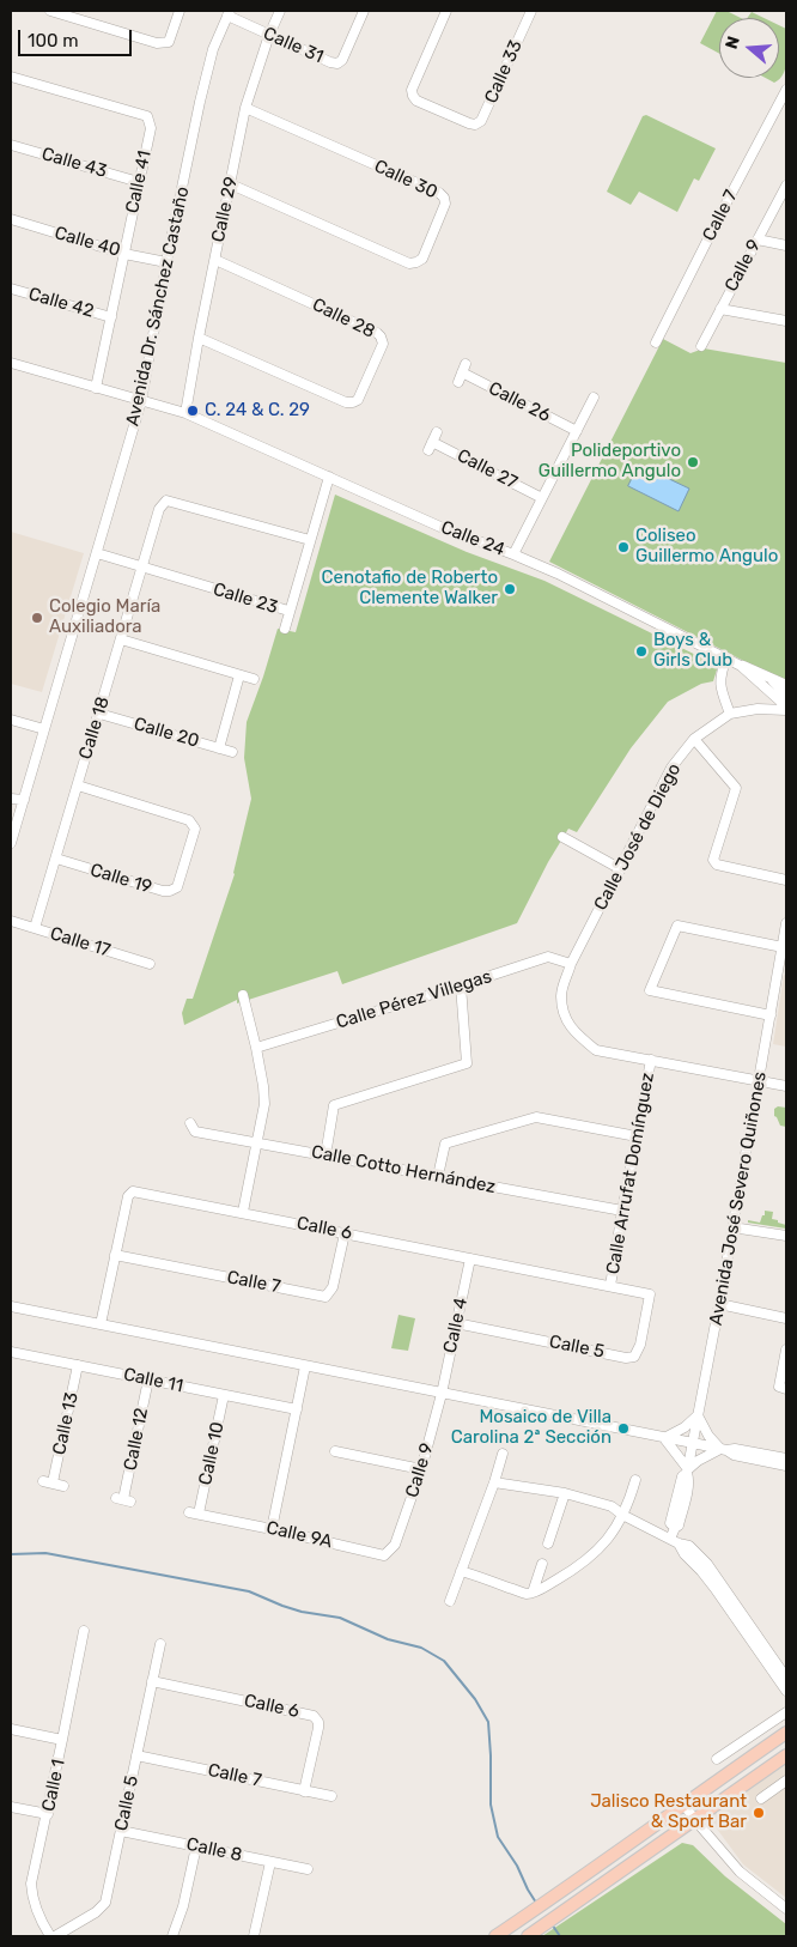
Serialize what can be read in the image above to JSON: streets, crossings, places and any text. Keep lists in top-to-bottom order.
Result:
{
  "streets": {
    "street": [
      "Calle 31",
      "Calle 33",
      "Calle 43",
      "Calle 30",
      "Calle 41",
      "Calle 29",
      "Calle 7",
      "Calle 40",
      "Calle 9",
      "Calle 42",
      "Avenida Dr. Sánchez Castaño",
      "Calle 28",
      "Calle 26",
      "Calle 27",
      "Calle 24",
      "Calle 23",
      "Calle 18",
      "Calle 20",
      "Calle José de Diego",
      "Calle 19",
      "Calle 17",
      "Calle Pérez Villegas",
      "Calle Cotto Hernández",
      "Calle Arrufat Domínguez",
      "Avenida José Severo Quiñones",
      "Calle 6",
      "Calle 4",
      "Calle 5",
      "Calle 11",
      "Calle 13",
      "Calle 12",
      "Calle 10",
      "Calle 9A",
      "Calle 1",
      "Calle 8"
    ]
  },
  "crossings": [
    ["Calle 31", "Calle 29"],
    ["Calle 31", "Avenida Dr. Sánchez Castaño"],
    ["Calle 43", "Calle 41"],
    ["Calle 30", "Calle 29"],
    ["Calle 41", "Calle 40"],
    ["Calle 41", "Calle 42"],
    ["Calle 41", "Calle 24"],
    ["Calle 29", "Calle 28"],
    ["Calle 29", "Calle 24"],
    ["Calle 7", "Calle 6"],
    ["Calle 7", "Calle 5"],
    ["Calle 40", "Avenida Dr. Sánchez Castaño"],
    ["Calle 9", "Calle 4"],
    ["Calle 9", "Calle 9A"],
    ["Avenida Dr. Sánchez Castaño", "Calle 24"],
    ["Avenida Dr. Sánchez Castaño", "Calle 23"],
    ["Calle 24", "Calle 23"],
    ["Calle 24", "Calle José de Diego"],
    ["Calle 23", "Calle 18"],
    ["Calle 18", "Calle 20"],
    ["Calle 18", "Calle 19"],
    ["Calle 18", "Calle 17"],
    ["Calle José de Diego", "Calle Pérez Villegas"],
    ["Calle José de Diego", "Calle Arrufat Domínguez"],
    ["Calle José de Diego", "Avenida José Severo Quiñones"],
    ["Calle Cotto Hernández", "Calle Arrufat Domínguez"],
    ["Calle Arrufat Domínguez", "Calle 6"],
    ["Calle 6", "Calle 4"],
    ["Calle 6", "Calle 5"],
    ["Calle 4", "Calle 5"],
    ["Calle 5", "Calle 8"],
    ["Calle 11", "Calle 13"],
    ["Calle 11", "Calle 12"],
    ["Calle 11", "Calle 10"],
    ["Calle 10", "Calle 9A"]
  ],
  "places": [
    "C. 24 & C. 29",
    "Polideportivo Guillermo Angulo",
    "Coliseo Guillermo Angulo",
    "Cenotafio de Roberto Clemente Walker",
    "Colegio María Auxiliadora",
    "Boys & Girls Club",
    "Mosaico de Villa Carolina 2ª Sección",
    "Jalisco Restaurant & Sport Bar"
  ],
  "scale_bar": "100 m",
  "north": "left"
}
